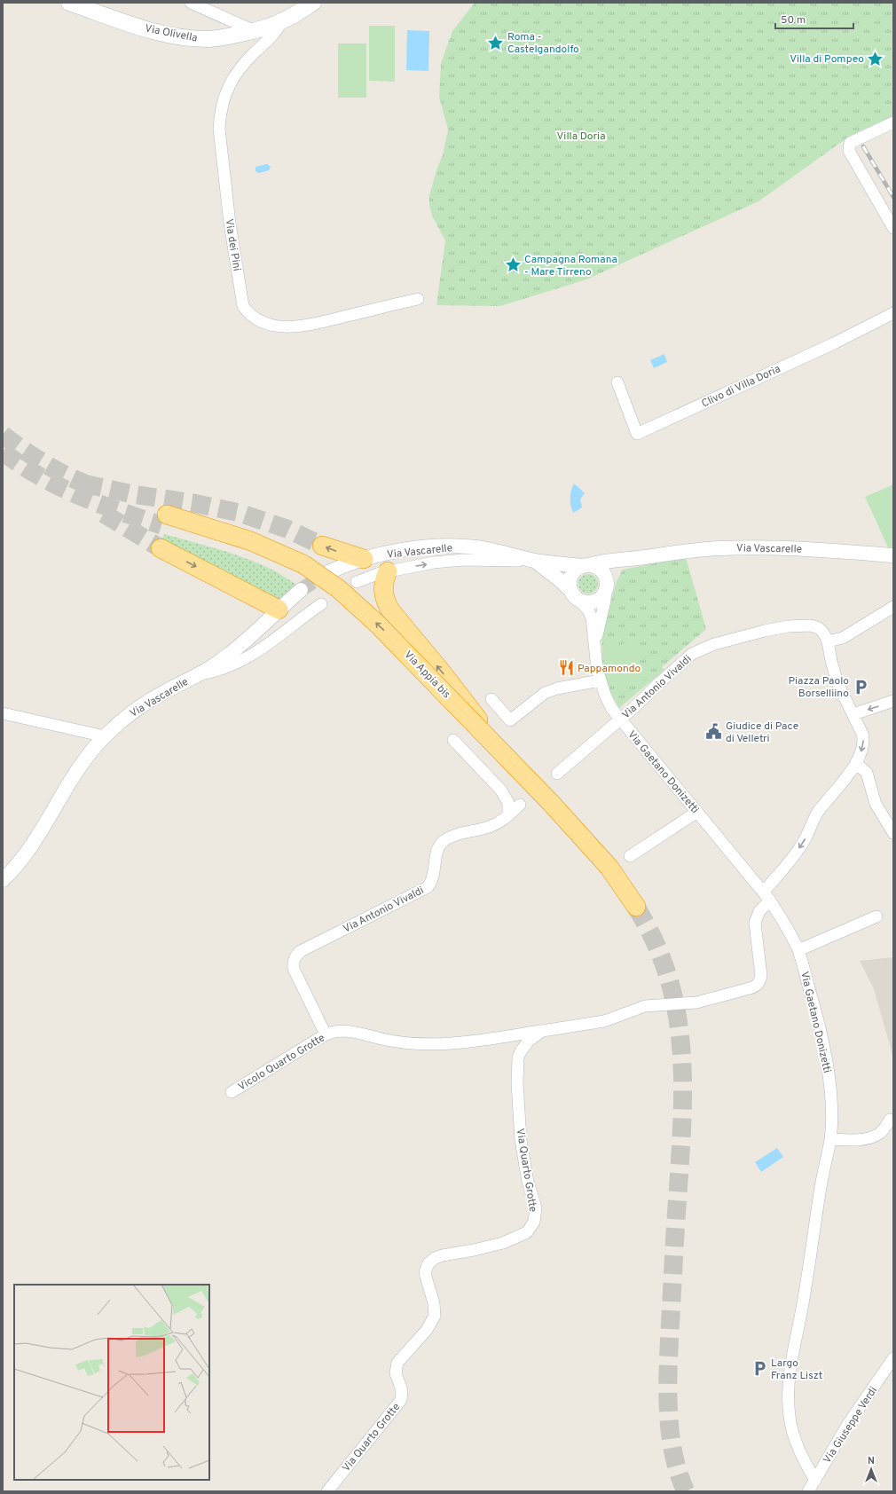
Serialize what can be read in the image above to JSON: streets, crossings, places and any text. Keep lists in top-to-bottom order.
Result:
{
  "streets": {
    "highway": ["Via Appia bis"],
    "main road": ["Via Olivella"],
    "street": [
      "Via dei Pini",
      "Clivo di Villa Doria",
      "Via Vascarelle",
      "Via Antonio Vivaldi",
      "Via Gaetano Donizetti",
      "Vicolo Quarto Grotte",
      "Via Quarto Grotte",
      "Via Giuseppe Verdi"
    ]
  },
  "crossings": [
    ["Via Olivella", "Via dei Pini"],
    ["Via Vascarelle", "Via Appia bis"],
    ["Via Vascarelle", "Via Gaetano Donizetti"],
    ["Via Antonio Vivaldi", "Via Gaetano Donizetti"],
    ["Via Antonio Vivaldi", "Vicolo Quarto Grotte"],
    ["Via Gaetano Donizetti", "Via Giuseppe Verdi"],
    ["Vicolo Quarto Grotte", "Via Quarto Grotte"]
  ],
  "parks": ["Villa Doria"],
  "places": {
    "place": ["Roma - Castelgandolfo", "Villa di Pompeo", "Campagna Romana - Mare Tirreno"],
    "restaurant": ["Pappamondo"],
    "parking": ["Piazza Paolo Borselliino", "Largo Franz Liszt"],
    "public building": ["Giudice di Pace di Velletri"]
  },
  "scale_bar": "50 m",
  "north": "top"
}
